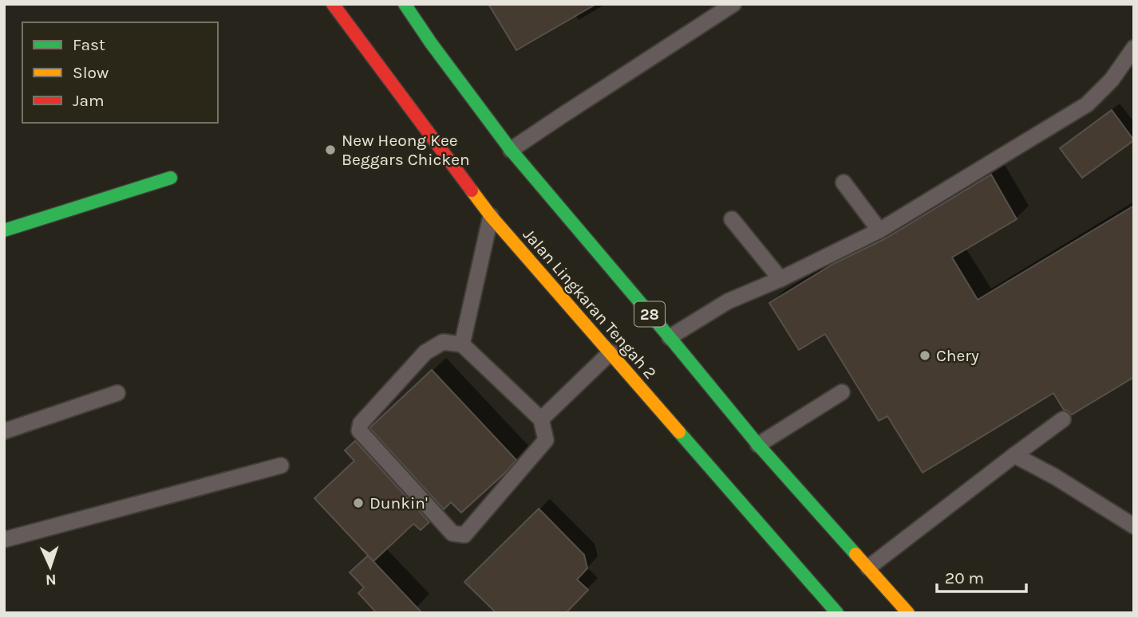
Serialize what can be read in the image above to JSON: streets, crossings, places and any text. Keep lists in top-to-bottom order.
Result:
{
  "streets": {
    "main road": ["Jalan Lingkaran Tengah 2", "28"]
  },
  "places": ["New Heong Kee Beggars Chicken", "Chery", "Dunkin'"],
  "legend": ["Fast", "Slow", "Jam"],
  "scale_bar": "20 m",
  "north": "bottom"
}
